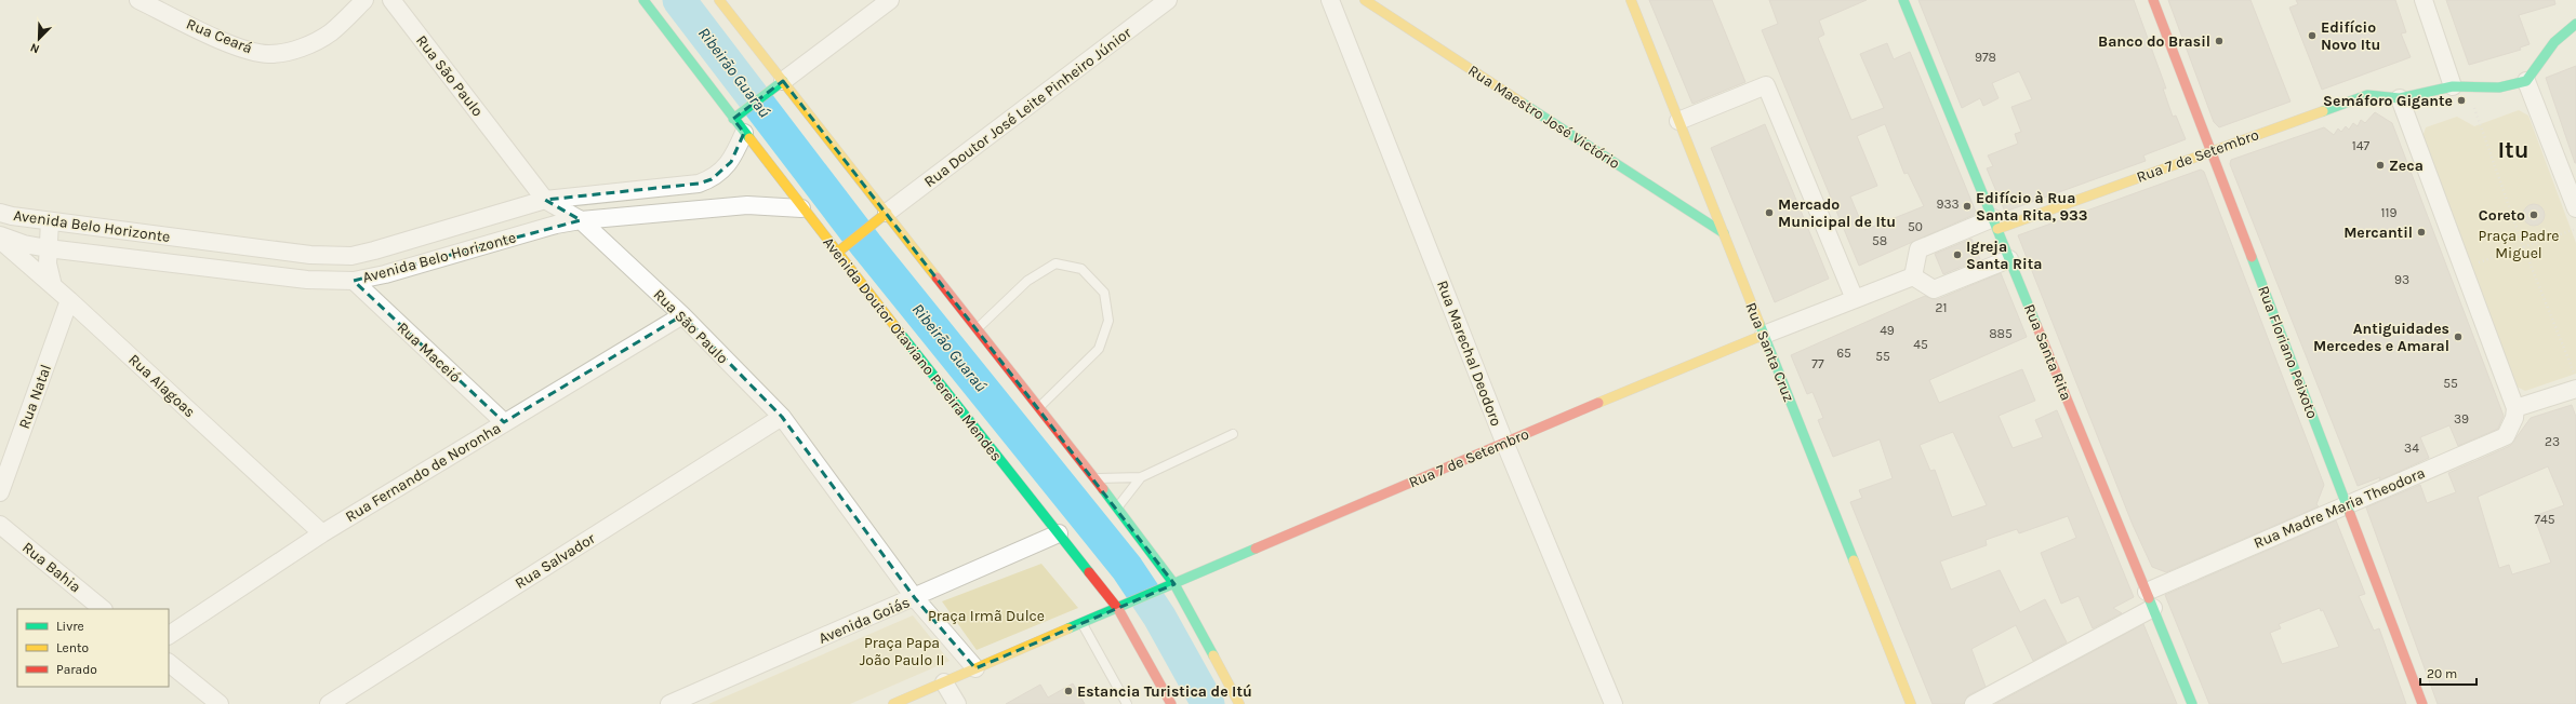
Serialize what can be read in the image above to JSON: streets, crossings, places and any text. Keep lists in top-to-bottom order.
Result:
{
  "streets": {
    "street": [
      "Rua Ceará",
      "Rua São Paulo",
      "Rua Doutor José Leite Pinheiro Júnior",
      "Rua Maestro José Victório",
      "Rua 7 de Setembro",
      "Avenida Belo Horizonte",
      "Avenida Doutor Otaviano Pereira Mendes",
      "Rua Maceió",
      "Rua Santa Cruz",
      "Rua Santa Rita",
      "Rua Floriano Peixoto",
      "Rua Marechal Deodoro",
      "Rua Alagoas",
      "Rua Natal",
      "Rua Fernando de Noronha",
      "Rua Madre Maria Theodora",
      "Rua Salvador",
      "Rua Bahia",
      "Avenida Goiás"
    ]
  },
  "crossings": [
    ["Rua São Paulo", "Avenida Belo Horizonte"],
    ["Rua São Paulo", "Rua Fernando de Noronha"],
    ["Rua São Paulo", "Rua Salvador"],
    ["Rua São Paulo", "Avenida Goiás"],
    ["Rua Maestro José Victório", "Rua Santa Cruz"],
    ["Rua 7 de Setembro", "Avenida Doutor Otaviano Pereira Mendes"],
    ["Rua 7 de Setembro", "Rua Santa Cruz"],
    ["Rua 7 de Setembro", "Rua Santa Rita"],
    ["Rua 7 de Setembro", "Rua Floriano Peixoto"],
    ["Rua 7 de Setembro", "Rua Marechal Deodoro"],
    ["Avenida Belo Horizonte", "Avenida Doutor Otaviano Pereira Mendes"],
    ["Avenida Belo Horizonte", "Rua Maceió"],
    ["Avenida Doutor Otaviano Pereira Mendes", "Avenida Goiás"],
    ["Rua Maceió", "Rua Fernando de Noronha"],
    ["Rua Santa Rita", "Rua Madre Maria Theodora"],
    ["Rua Floriano Peixoto", "Rua Madre Maria Theodora"],
    ["Rua Alagoas", "Rua Natal"],
    ["Rua Alagoas", "Rua Fernando de Noronha"]
  ],
  "districts": ["Itu"],
  "water": ["Ribeirão Guaraú"],
  "parks": ["Praça Padre Miguel", "Praça Irmã Dulce", "Praça Papa João Paulo II"],
  "places": [
    "Edifício Novo Itu",
    "Banco do Brasil",
    "Semáforo Gigante",
    "Zeca",
    "Edifício à Rua Santa Rita, 933",
    "Mercado Municipal de Itu",
    "Coreto",
    "Mercantil",
    "Igreja Santa Rita",
    "Antiguidades Mercedes e Amaral",
    "Estancia Turistica de Itú"
  ],
  "house_numbers": [
    "978",
    "147",
    "933",
    "119",
    "50",
    "58",
    "93",
    "21",
    "49",
    "885",
    "45",
    "65",
    "55",
    "77",
    "55",
    "39",
    "23",
    "34",
    "745"
  ],
  "legend": ["Livre", "Lento", "Parado"],
  "scale_bar": "20 m",
  "north": "bottom left"
}
